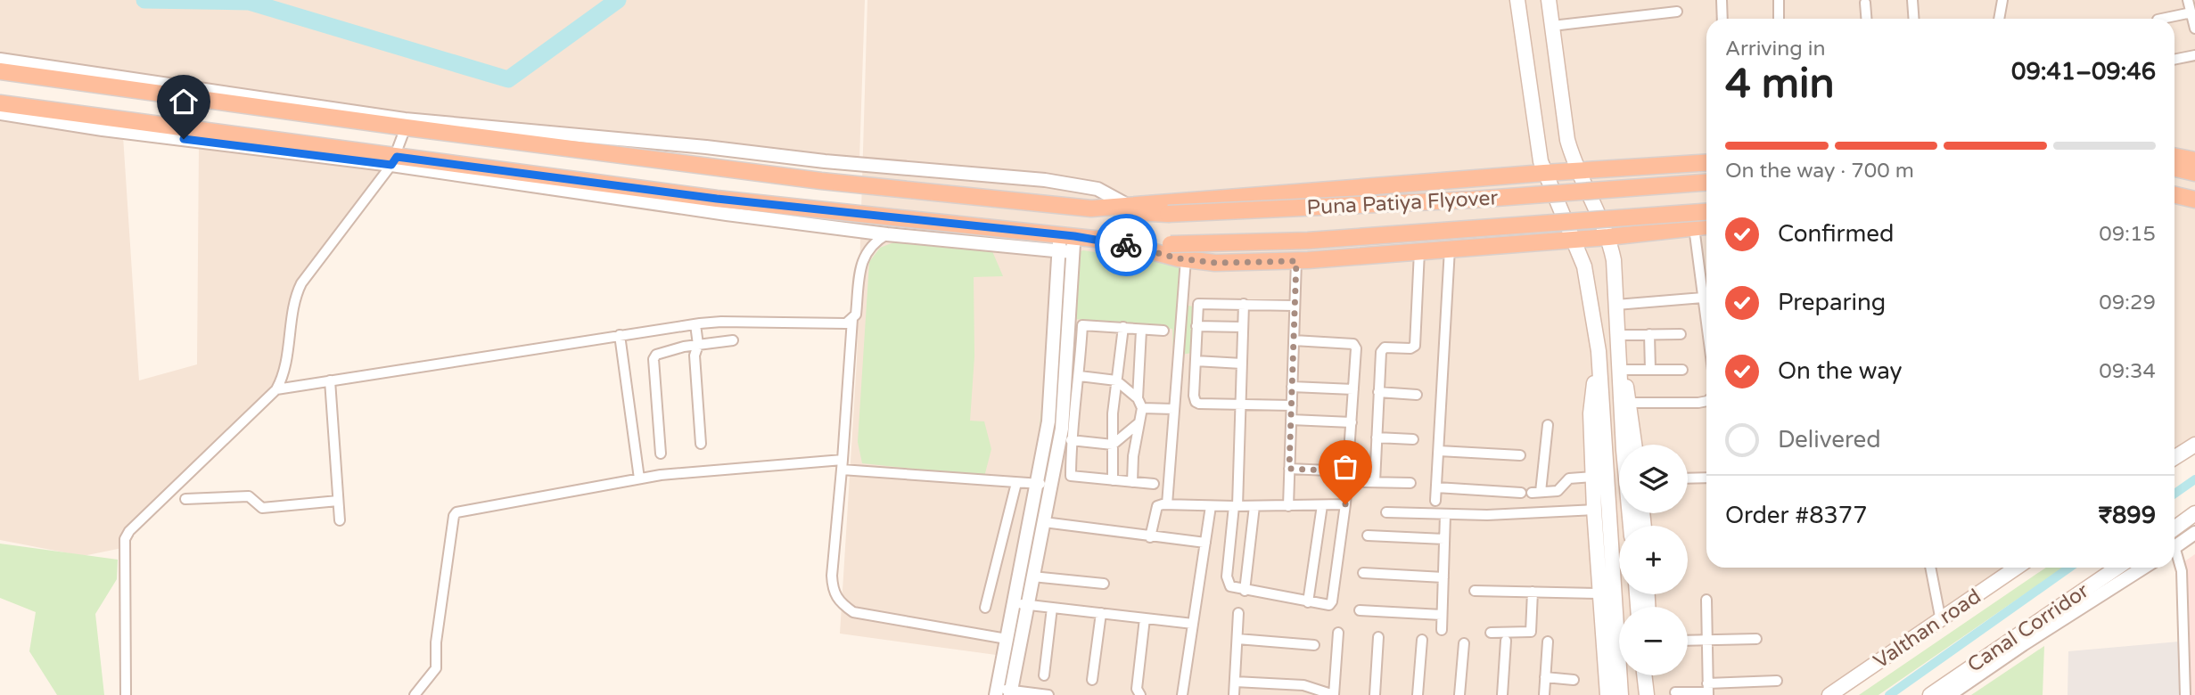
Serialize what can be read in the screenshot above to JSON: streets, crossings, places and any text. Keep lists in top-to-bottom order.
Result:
{
  "streets": {
    "highway": ["Puna Patiya Flyover"],
    "main road": ["Canal Corridor", "Valthan road"]
  },
  "page": {
    "heading": ["4 min", "Arriving in", "09:41–09:46"],
    "panel": ["Order #8377", "₹899"],
    "bar": "On the way · 700 m",
    "list": [
      ["Confirmed", "09:15"],
      ["Preparing", "09:29"],
      ["On the way", "09:34"],
      "Delivered"
    ],
    "map_buttons": ["+", "−"]
  }
}
